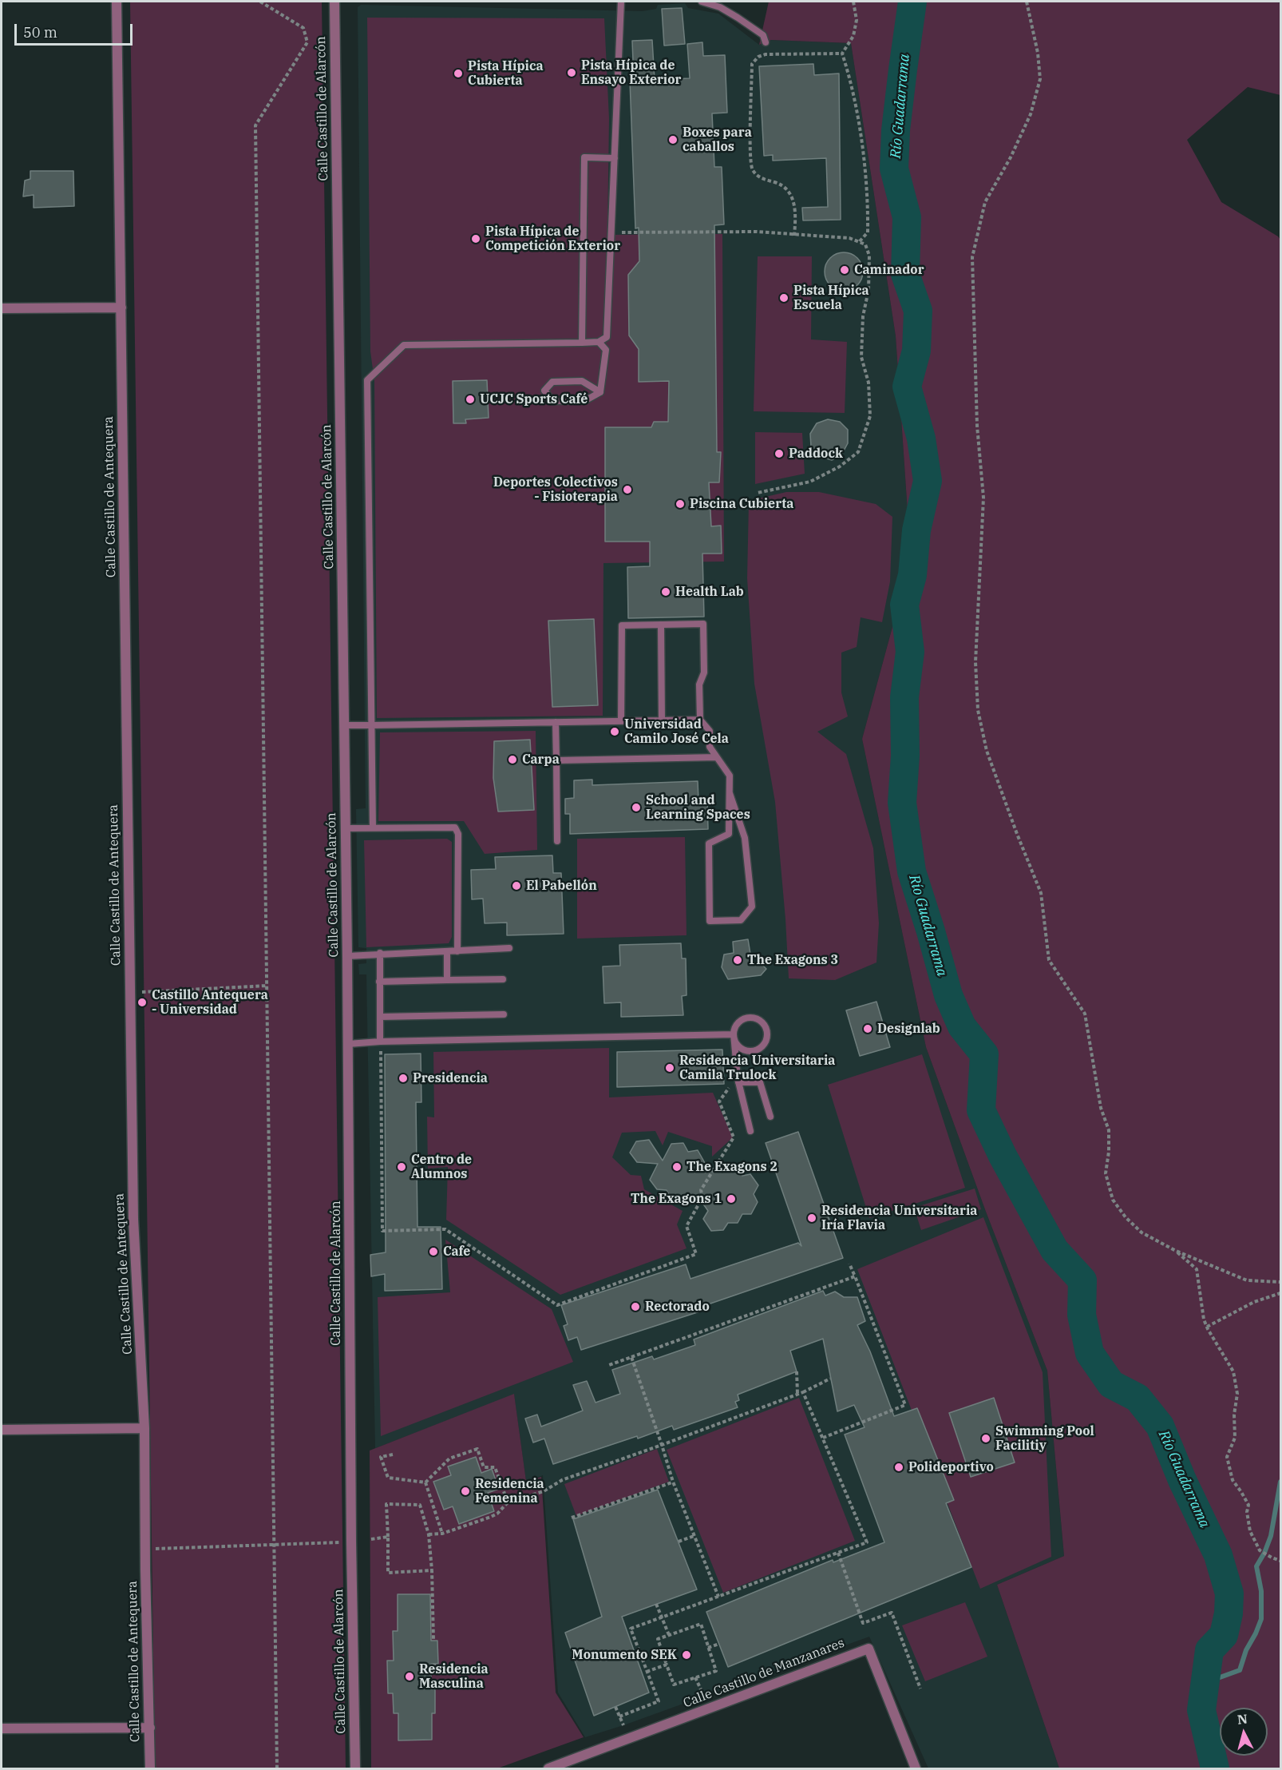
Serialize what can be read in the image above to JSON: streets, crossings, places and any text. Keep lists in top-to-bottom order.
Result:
{
  "streets": {
    "street": ["Calle Castillo de Alarcón", "Calle Castillo de Antequera", "Calle Castillo de Manzanares"]
  },
  "water": ["Río Guadarrama"],
  "places": [
    "Pista Hípica de Ensayo Exterior",
    "Pista Hípica Cubierta",
    "Boxes para caballos",
    "Pista Hípica de Competición Exterior",
    "Caminador",
    "Pista Hípica Escuela",
    "UCJC Sports Café",
    "Paddock",
    "Deportes Colectivos - Fisioterapia",
    "Piscina Cubierta",
    "Health Lab",
    "Universidad Camilo José Cela",
    "Carpa",
    "School and Learning Spaces",
    "El Pabellón",
    "The Exagons 3",
    "Castillo Antequera - Universidad",
    "Designlab",
    "Residencia Universitaria Camila Trulock",
    "Presidencia",
    "Centro de Alumnos",
    "The Exagons 2",
    "The Exagons 1",
    "Residencia Universitaria Iría Flavia",
    "Cafe",
    "Rectorado",
    "Swimming Pool Facilitiy",
    "Polideportivo",
    "Residencia Femenina",
    "Monumento SEK",
    "Residencia Masculina"
  ],
  "scale_bar": "50 m",
  "north": "top"
}
